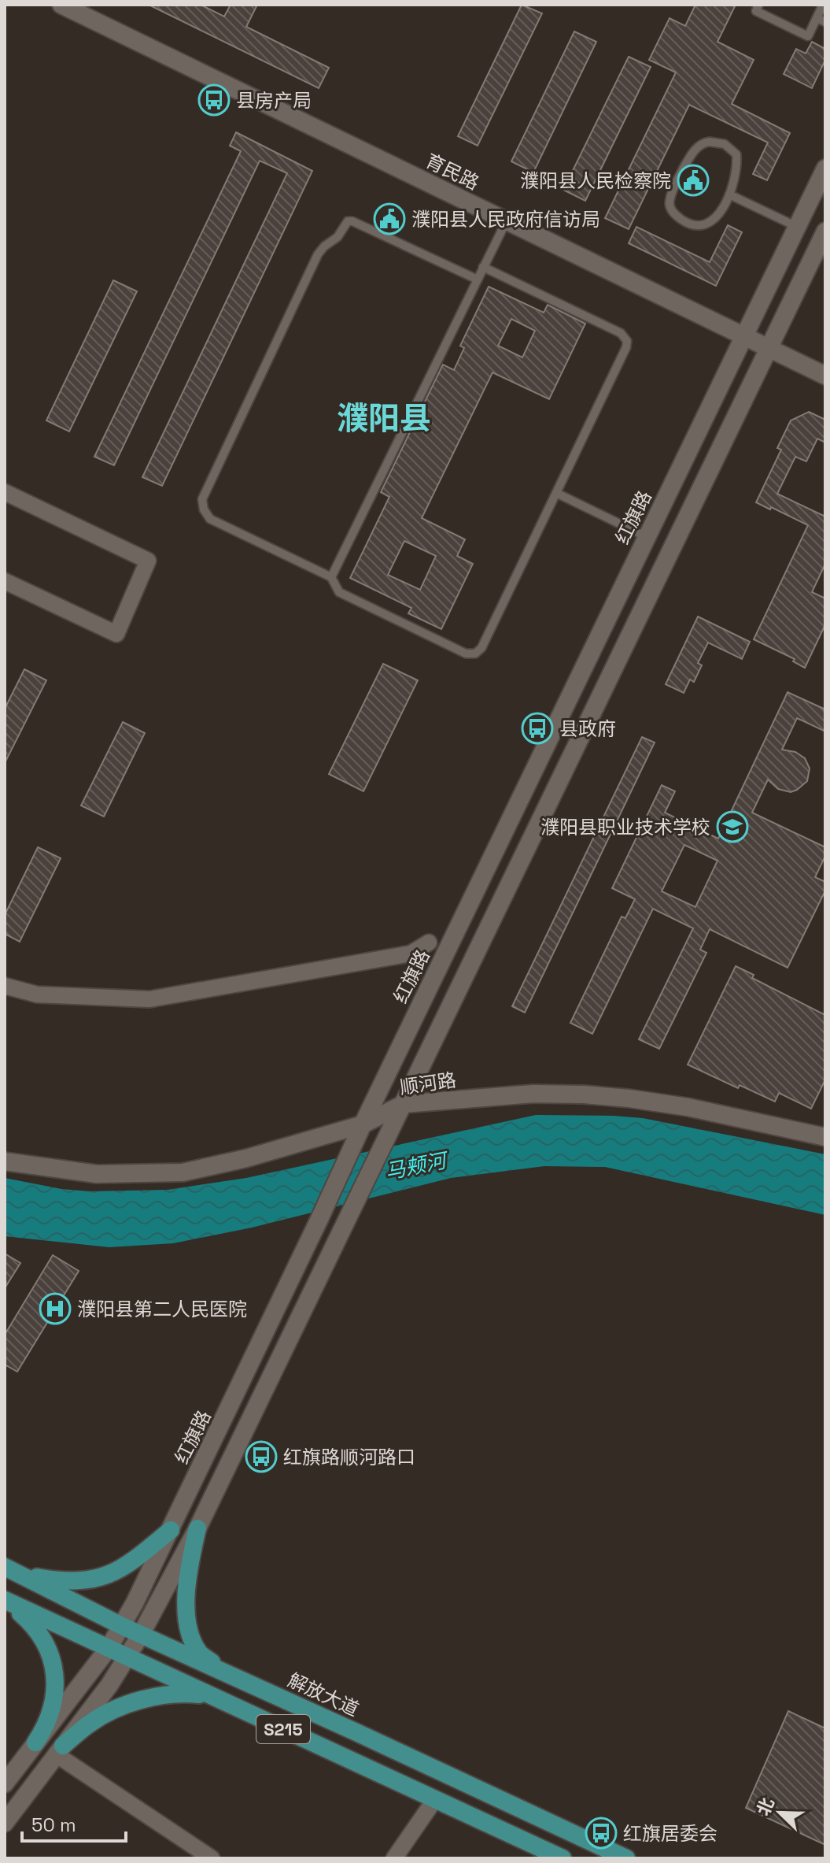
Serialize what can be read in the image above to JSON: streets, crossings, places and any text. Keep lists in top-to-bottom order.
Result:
{
  "streets": {
    "main road": [
      "育民路",
      "红旗路",
      "顺河路",
      "解放大道",
      "S215"
    ]
  },
  "crossings": [
    ["育民路", "红旗路"],
    ["红旗路", "顺河路"],
    ["红旗路", "解放大道"],
    ["红旗路", "S215"]
  ],
  "districts": ["濮阳县"],
  "water": ["马颊河"],
  "places": {
    "bus stop": [
      "县房产局",
      "县政府",
      "红旗路顺河路口",
      "红旗居委会"
    ],
    "public building": ["濮阳县人民检察院", "濮阳县人民政府信访局"],
    "school or university": ["濮阳县职业技术学校"],
    "hospital": ["濮阳县第二人民医院"]
  },
  "scale_bar": "50 m",
  "north": "top left"
}
